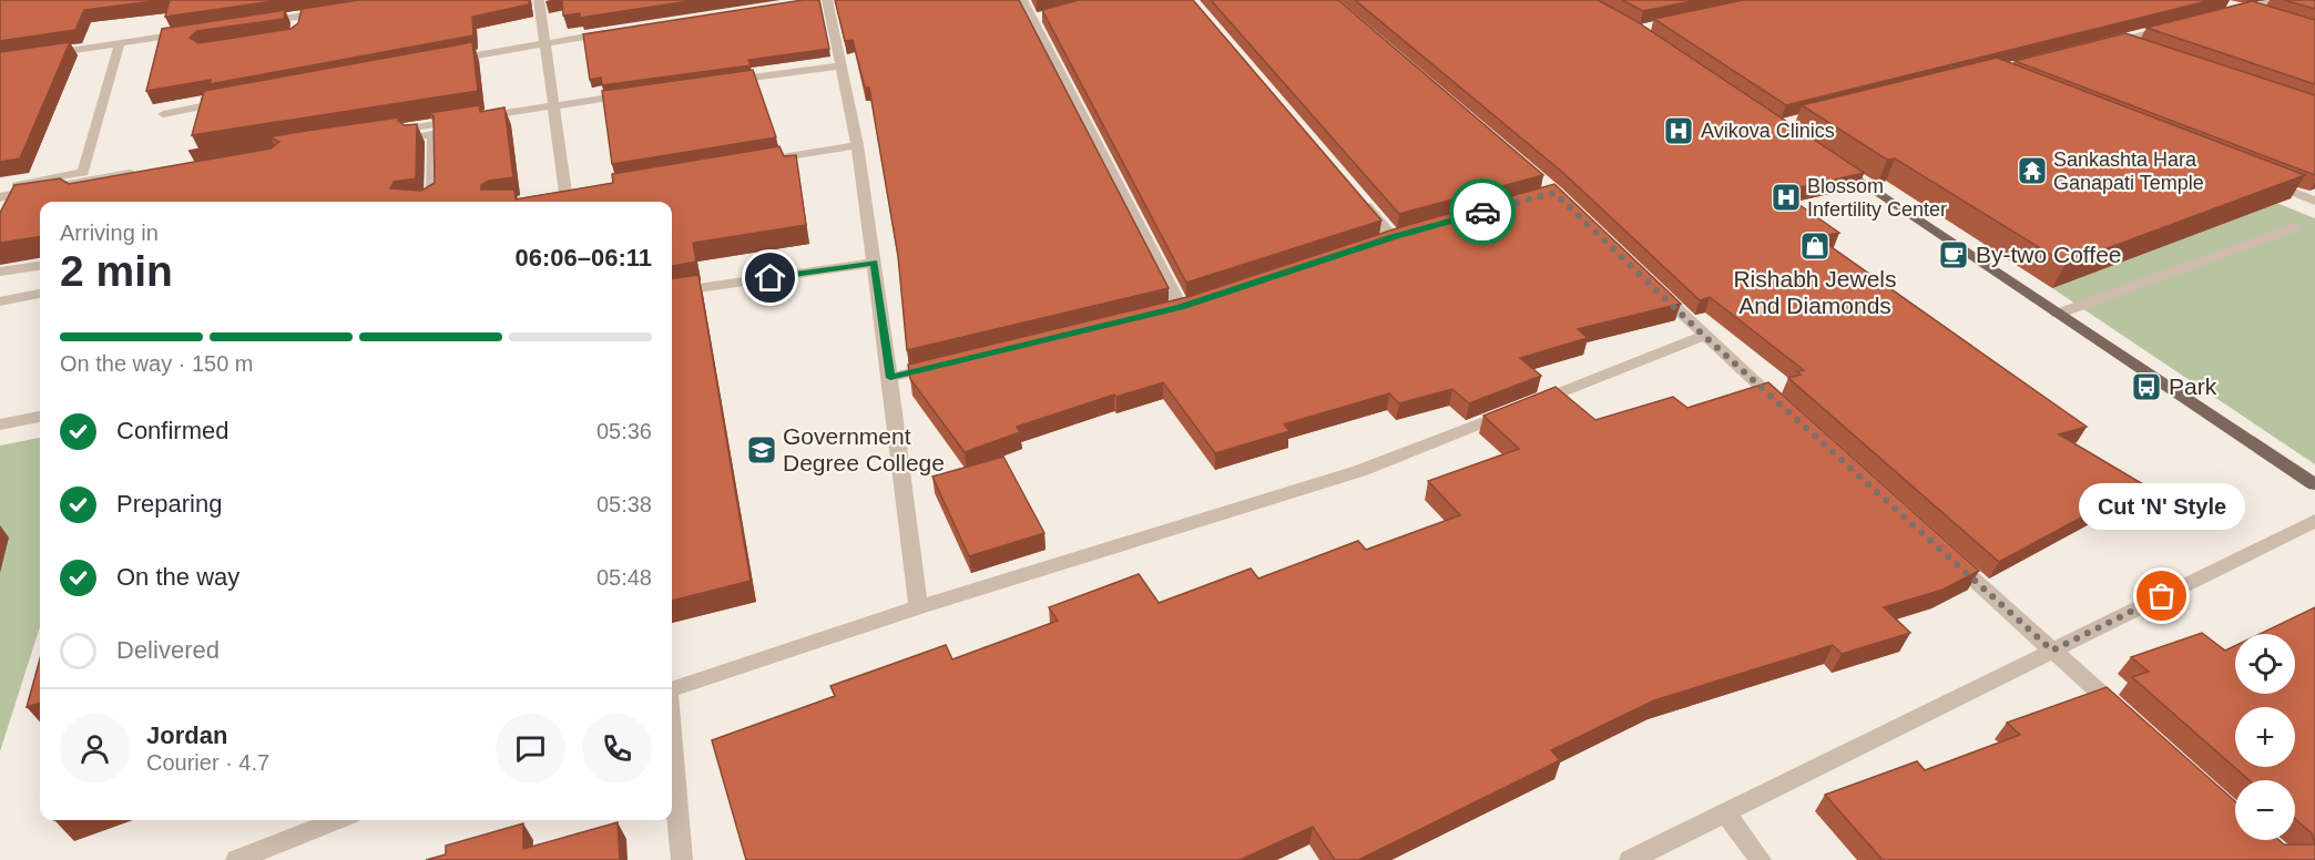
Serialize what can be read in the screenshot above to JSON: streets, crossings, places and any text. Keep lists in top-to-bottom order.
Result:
{
  "places": {
    "hospital": ["Avikova Clinics", "Blossom Infertility Center"],
    "temple": ["Sankashta Hara Ganapati Temple"],
    "shop": ["Rishabh Jewels And Diamonds"],
    "cafe": ["By-two Coffee"],
    "bus stop": ["Park"],
    "school or university": ["Government Degree College"],
    "other": ["Cut 'N' Style"]
  },
  "page": {
    "heading": ["2 min", "Arriving in", "06:06–06:11"],
    "panel": ["Jordan", "Courier · 4.7"],
    "bar": "On the way · 150 m",
    "list": [
      ["Confirmed", "05:36"],
      ["Preparing", "05:38"],
      ["On the way", "05:48"],
      "Delivered"
    ],
    "bubble": "Cut 'N' Style",
    "map_buttons": ["+", "−"]
  }
}
